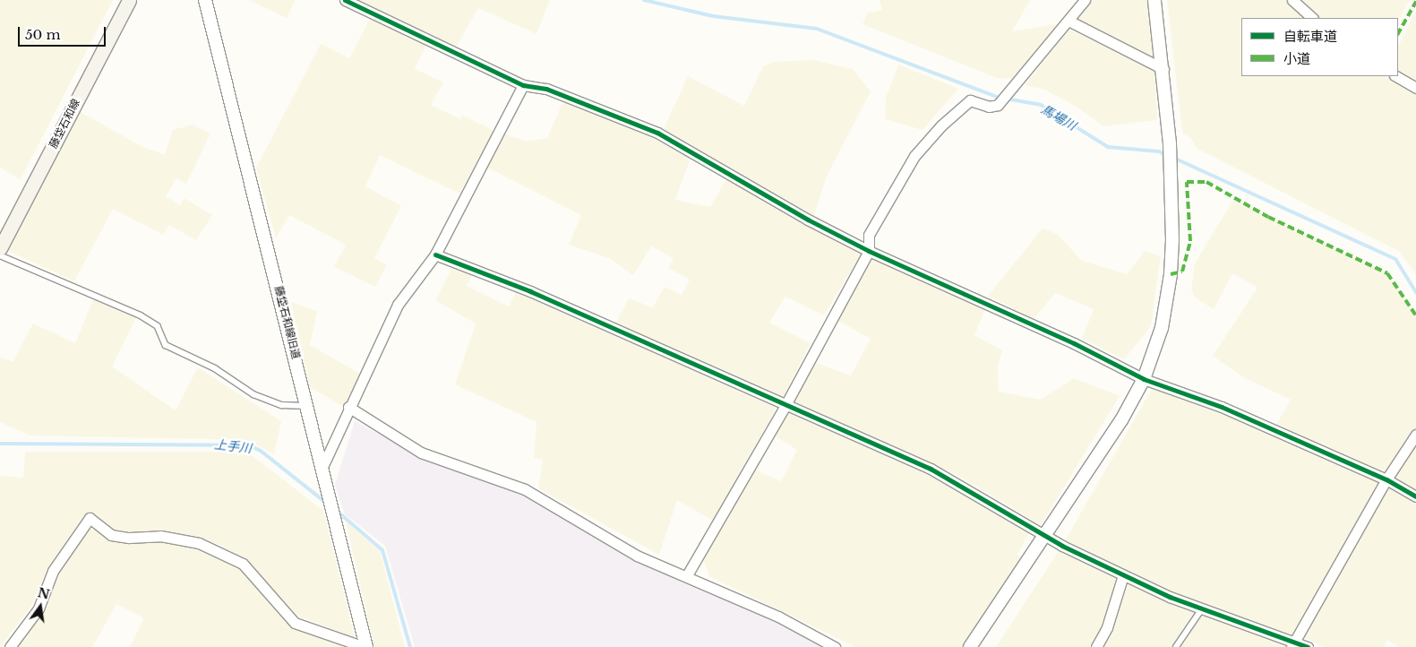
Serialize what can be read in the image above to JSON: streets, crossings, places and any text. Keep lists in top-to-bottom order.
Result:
{
  "streets": {
    "main road": ["藤垈石和線"],
    "street": ["藤垈石和線旧道"]
  },
  "water": ["馬場川", "上手川"],
  "legend": ["自転車道", "小道"],
  "scale_bar": "50 m",
  "north": "top"
}
